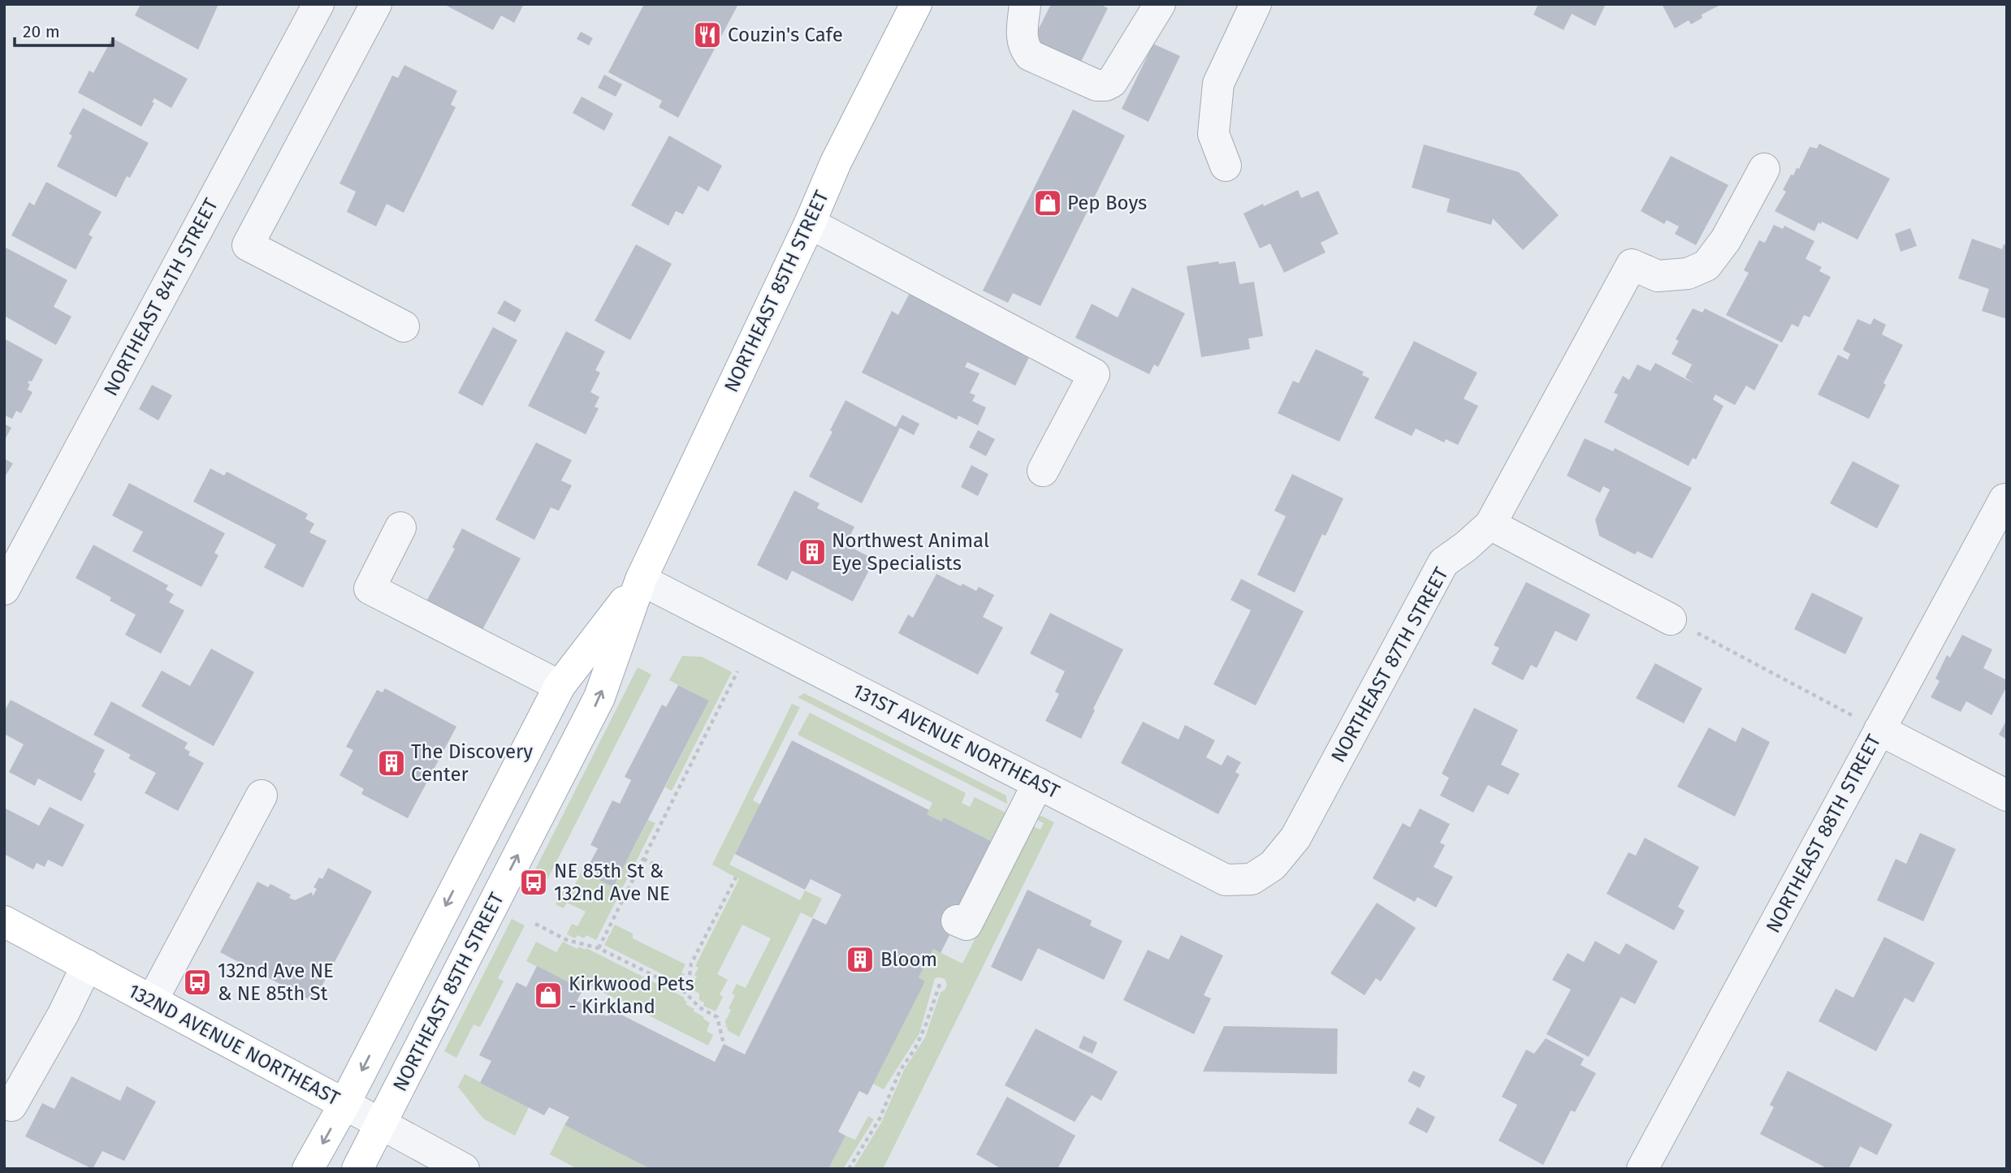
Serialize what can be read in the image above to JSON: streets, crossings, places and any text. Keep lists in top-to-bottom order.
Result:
{
  "streets": {
    "main road": ["NORTHEAST 85TH STREET", "132ND AVENUE NORTHEAST"],
    "street": [
      "NORTHEAST 84TH STREET",
      "NORTHEAST 87TH STREET",
      "131ST AVENUE NORTHEAST",
      "NORTHEAST 88TH STREET"
    ]
  },
  "crossings": [
    ["NORTHEAST 85TH STREET", "131ST AVENUE NORTHEAST"],
    ["NORTHEAST 85TH STREET", "132ND AVENUE NORTHEAST"],
    ["NORTHEAST 87TH STREET", "131ST AVENUE NORTHEAST"]
  ],
  "places": {
    "restaurant": ["Couzin's Cafe"],
    "shop": ["Pep Boys", "Kirkwood Pets - Kirkland"],
    "building": ["Northwest Animal Eye Specialists", "The Discovery Center", "Bloom"],
    "bus stop": ["NE 85th St & 132nd Ave NE", "132nd Ave NE & NE 85th St"]
  },
  "scale_bar": "20 m"
}
